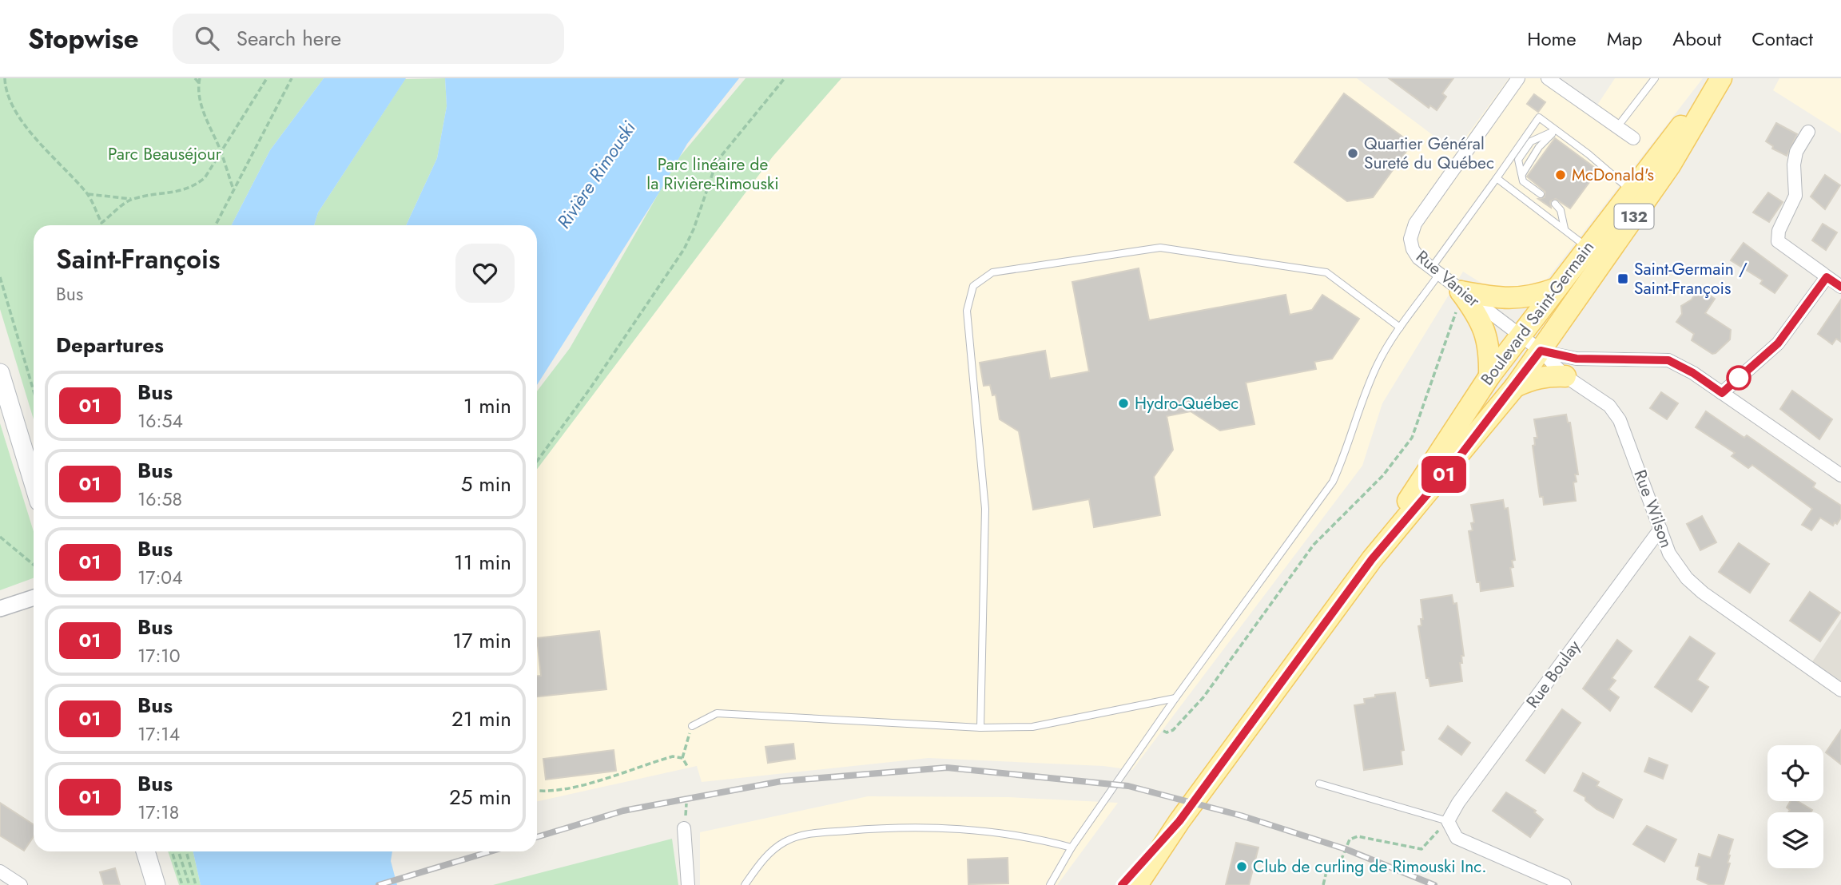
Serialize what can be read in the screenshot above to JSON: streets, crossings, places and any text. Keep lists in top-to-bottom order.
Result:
{
  "streets": {
    "main road": ["132", "Boulevard Saint-Germain"],
    "street": ["Rue Vanier", "Rue Wilson", "Rue Boulay"]
  },
  "crossings": [
    ["Rue Vanier", "Boulevard Saint-Germain"],
    ["Rue Vanier", "Rue Wilson"],
    ["Boulevard Saint-Germain", "Rue Wilson"],
    ["Rue Wilson", "Rue Boulay"]
  ],
  "water": ["Rivière Rimouski"],
  "parks": ["Parc Beauséjour", "Parc linéaire de la Rivière-Rimouski"],
  "places": {
    "other": [
      "Quartier Général Sureté du Québec",
      "McDonald's",
      "Hydro-Québec",
      "Club de curling de Rimouski Inc."
    ],
    "transit": ["Saint-Germain / Saint-François"]
  },
  "lines": ["bus line 01"],
  "page": {
    "header": "Stopwise",
    "search": "Search here",
    "nav": [
      "Home",
      "Map",
      "About",
      "Contact"
    ],
    "on_map": "01",
    "heading": [
      ["Saint-François", "Bus"],
      "Departures"
    ],
    "list": [
      {
        "mark": "01",
        "name": "Bus",
        "note": "16:54",
        "value": "1 min"
      },
      {
        "mark": "01",
        "name": "Bus",
        "note": "16:58",
        "value": "5 min"
      },
      {
        "mark": "01",
        "name": "Bus",
        "note": "17:04",
        "value": "11 min"
      },
      {
        "mark": "01",
        "name": "Bus",
        "note": "17:10",
        "value": "17 min"
      },
      {
        "mark": "01",
        "name": "Bus",
        "note": "17:14",
        "value": "21 min"
      },
      {
        "mark": "01",
        "name": "Bus",
        "note": "17:18",
        "value": "25 min"
      }
    ]
  }
}
